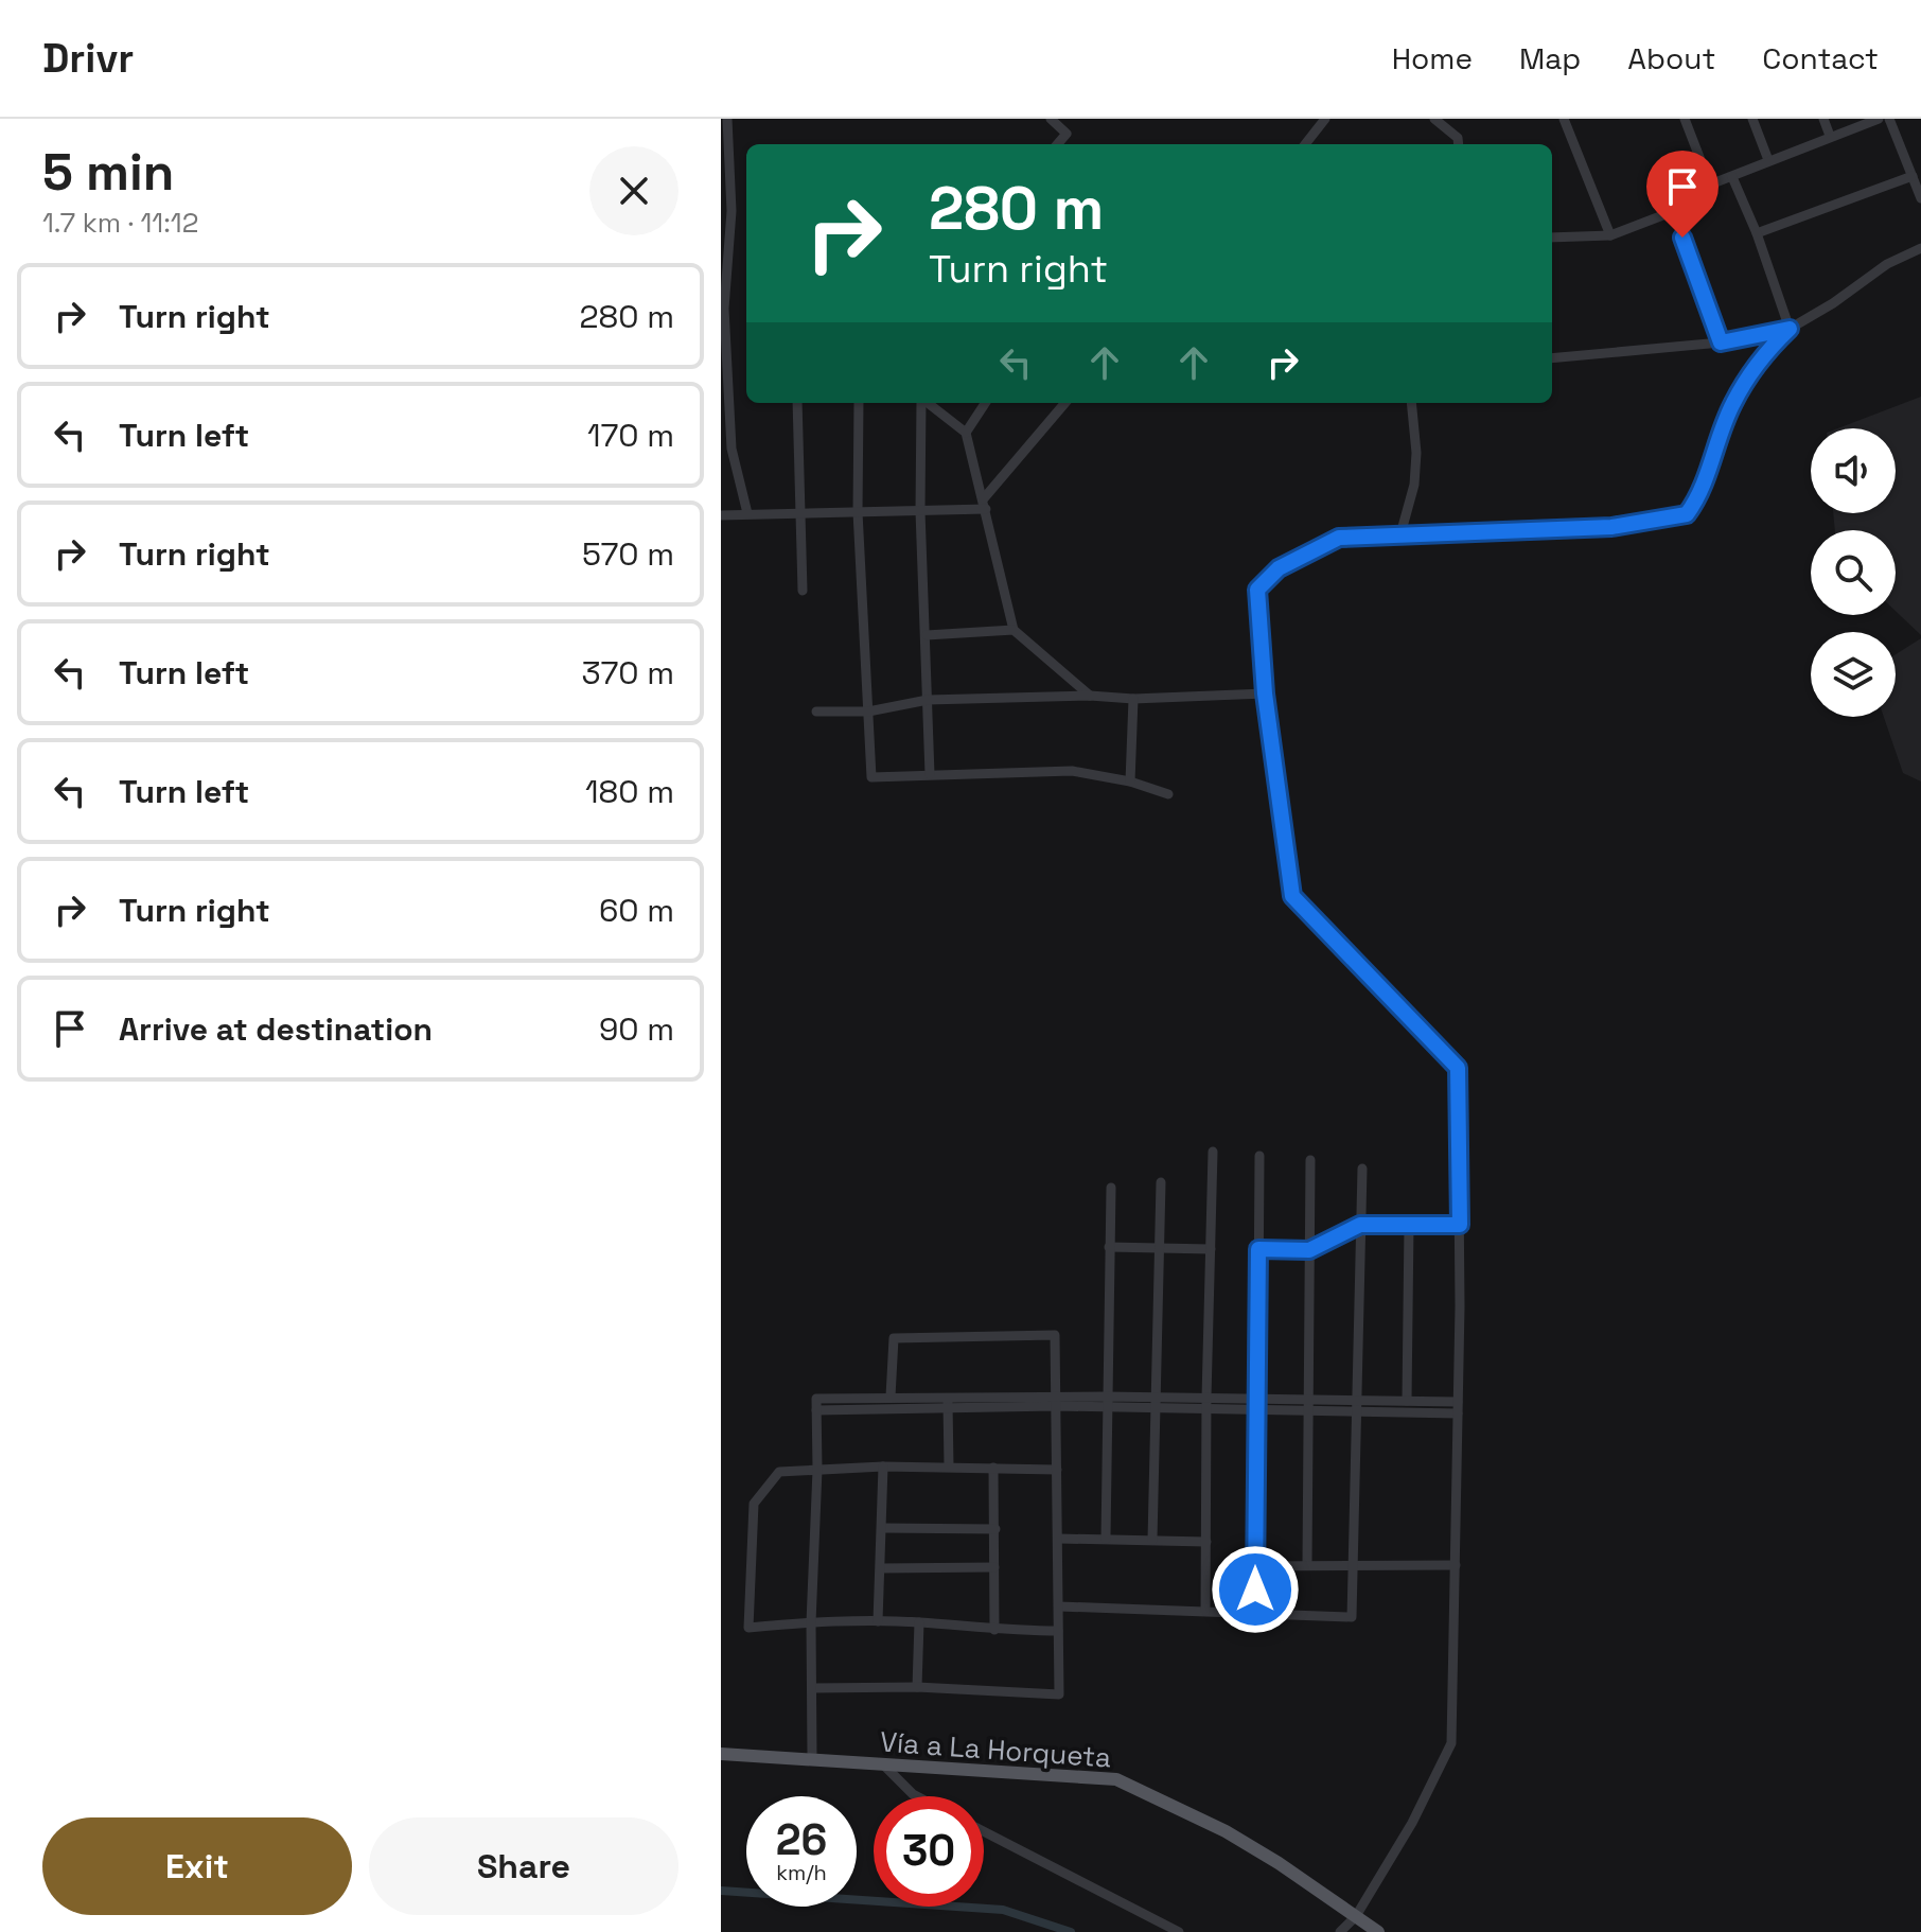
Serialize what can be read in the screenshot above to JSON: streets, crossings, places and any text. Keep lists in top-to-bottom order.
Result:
{
  "streets": {
    "main road": ["Vía a La Horqueta"]
  },
  "page": {
    "header": "Drivr",
    "nav": [
      "Home",
      "Map",
      "About",
      "Contact"
    ],
    "heading": ["5 min", "1.7 km · 11:12"],
    "turn": ["280 m", "Turn right"],
    "list": [
      {
        "name": "Turn right",
        "value": "280 m"
      },
      {
        "name": "Turn left",
        "value": "170 m"
      },
      {
        "name": "Turn right",
        "value": "570 m"
      },
      {
        "name": "Turn left",
        "value": "370 m"
      },
      {
        "name": "Turn left",
        "value": "180 m"
      },
      {
        "name": "Turn right",
        "value": "60 m"
      },
      {
        "name": "Arrive at destination",
        "value": "90 m"
      }
    ],
    "speed": "26 km/h",
    "limit": "30",
    "buttons": ["Exit", "Share"]
  }
}
